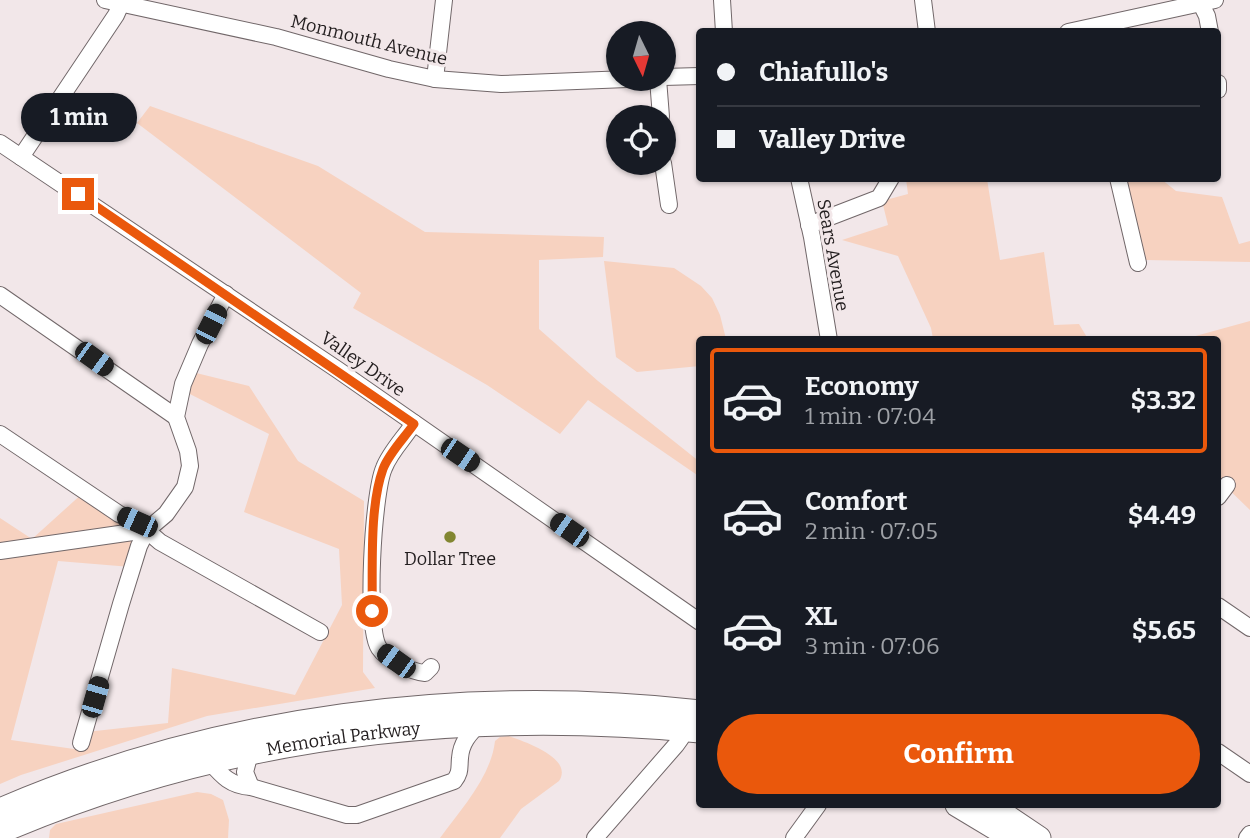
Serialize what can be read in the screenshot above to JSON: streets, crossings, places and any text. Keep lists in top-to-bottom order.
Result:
{
  "streets": {
    "highway": ["Memorial Parkway"],
    "street": ["Monmouth Avenue", "Sears Avenue", "Valley Drive"]
  },
  "places": ["Dollar Tree"],
  "north": "bottom",
  "page": {
    "banner": ["Chiafullo's", "Valley Drive"],
    "bubble": "1 min",
    "list": [
      {
        "name": "Economy",
        "note": "1 min · 07:04",
        "value": "$3.32"
      },
      {
        "name": "Comfort",
        "note": "2 min · 07:05",
        "value": "$4.49"
      },
      {
        "name": "XL",
        "note": "3 min · 07:06",
        "value": "$5.65"
      }
    ],
    "buttons": "Confirm"
  }
}
